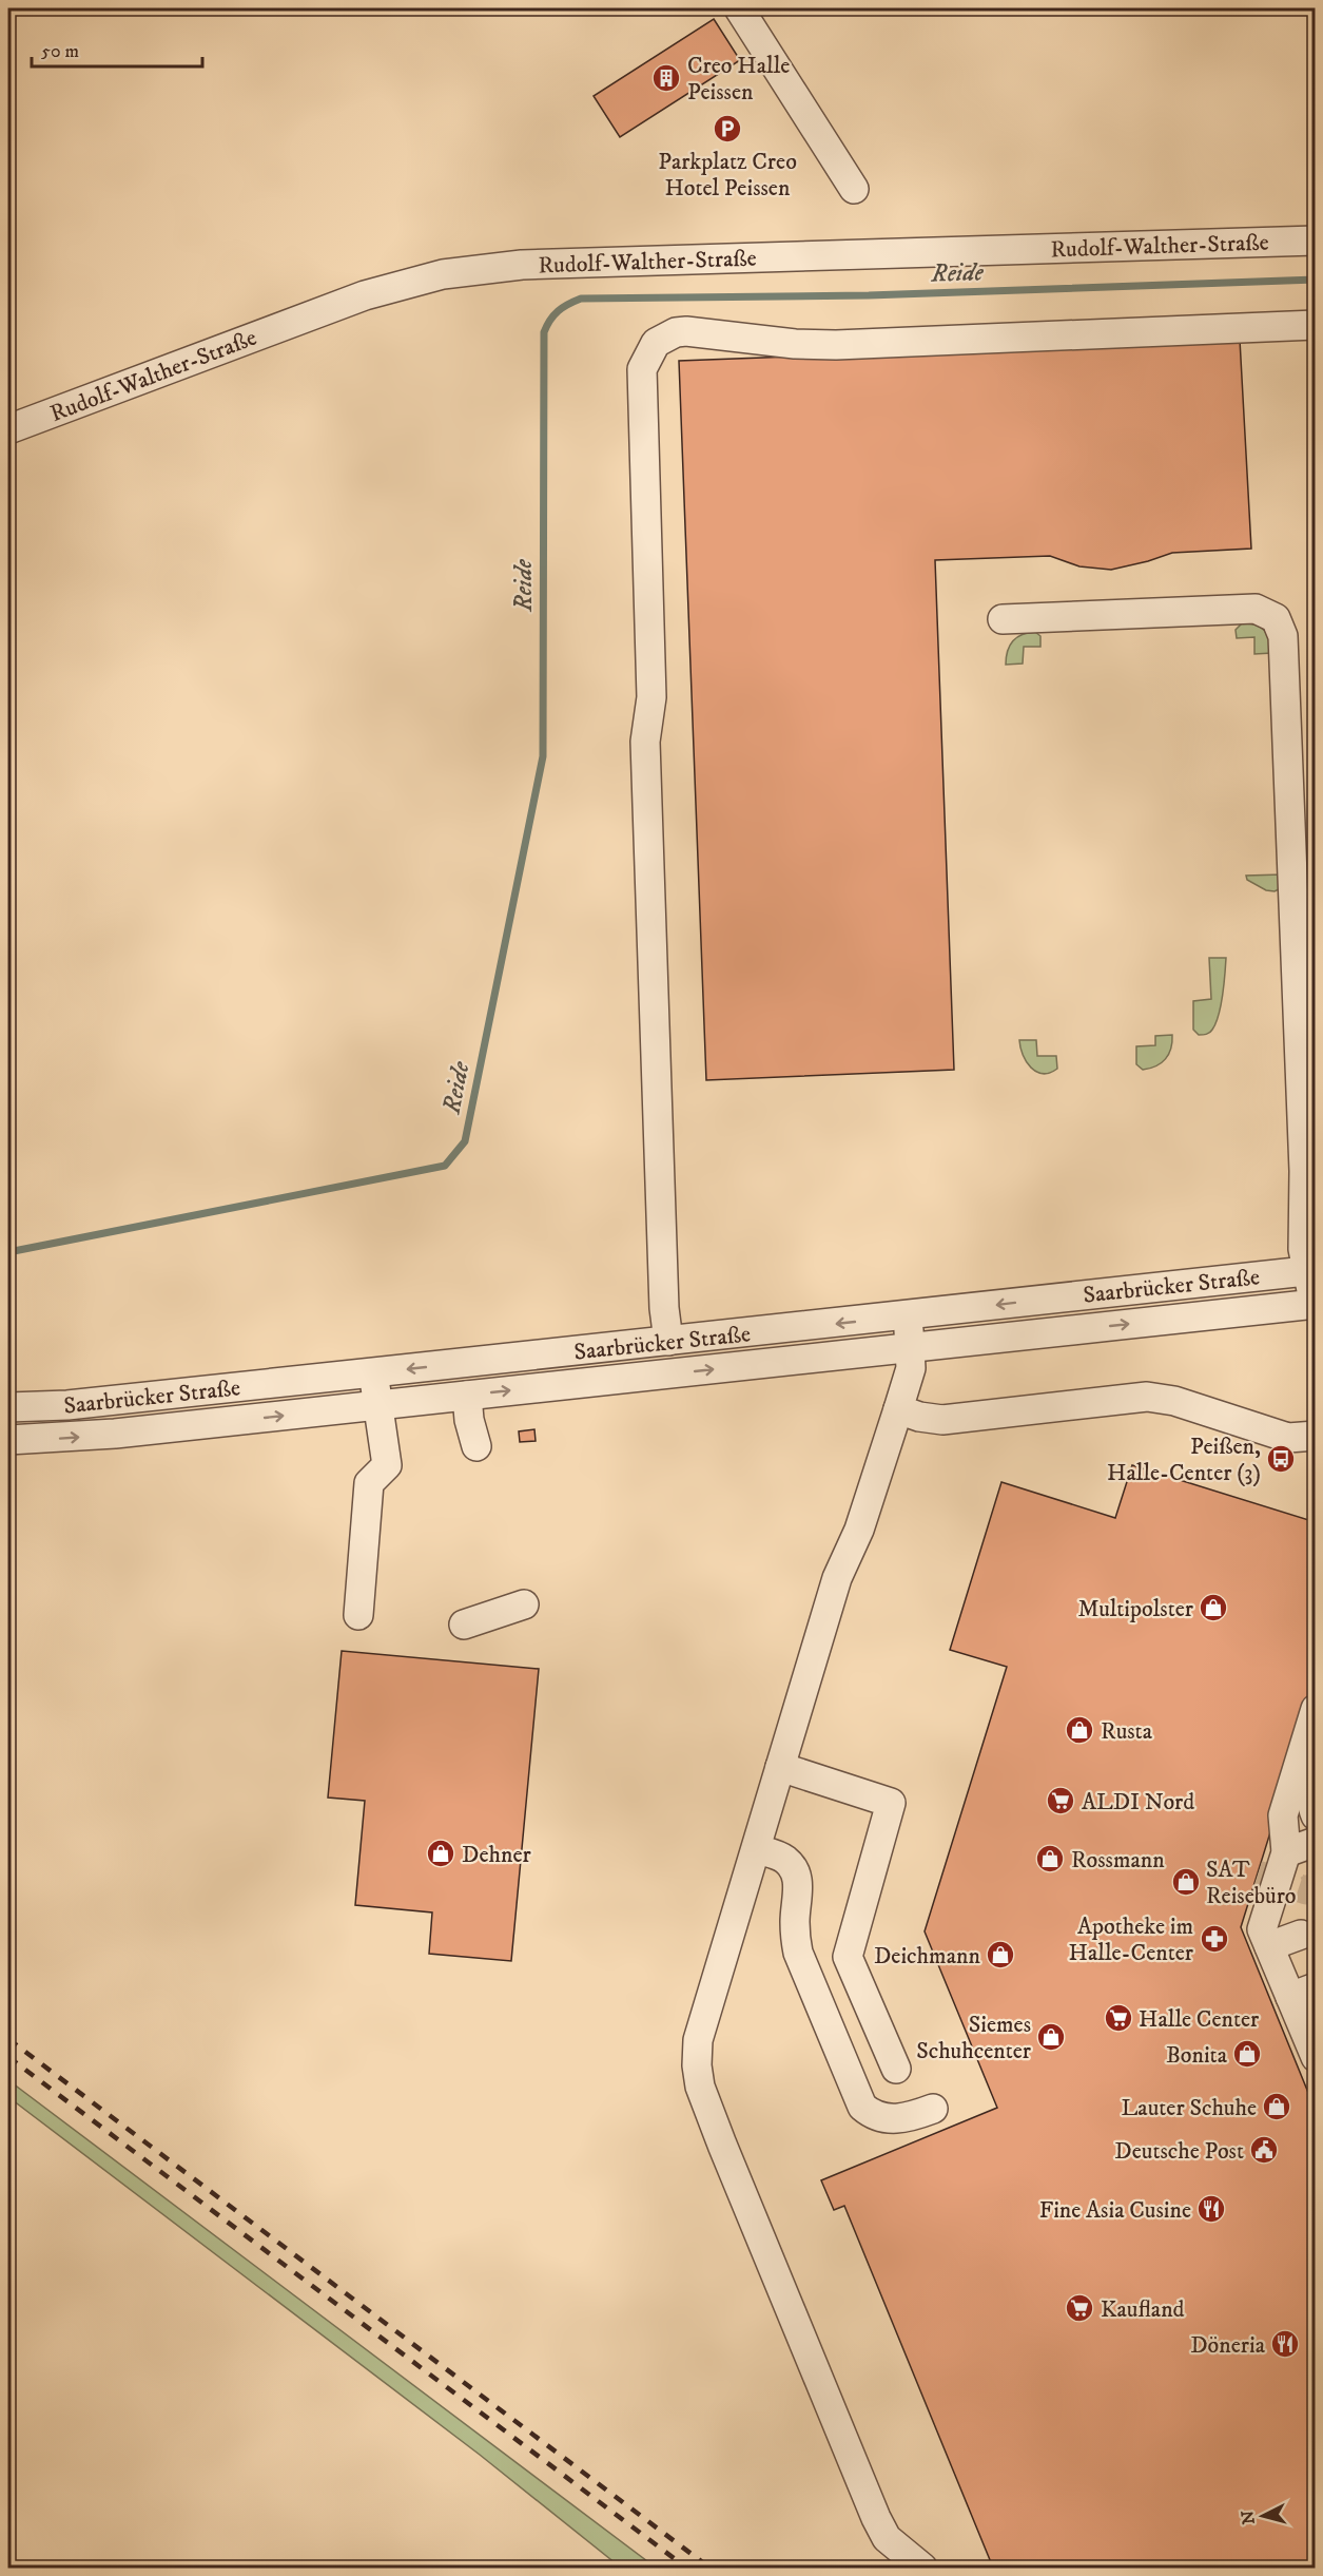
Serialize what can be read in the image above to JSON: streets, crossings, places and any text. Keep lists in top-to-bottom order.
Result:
{
  "streets": {
    "street": ["Rudolf-Walther-Straße", "Saarbrücker Straße"]
  },
  "water": ["Reide"],
  "places": {
    "building": ["Creo Halle Peissen"],
    "parking": ["Parkplatz Creo Hotel Peissen"],
    "bus stop": ["Peißen, Halle-Center (3)"],
    "shop": [
      "Multipolster",
      "Rusta",
      "Dehner",
      "Rossmann",
      "SAT Reisebüro",
      "Deichmann",
      "Siemes Schuhcenter",
      "Bonita",
      "Lauter Schuhe"
    ],
    "supermarket": ["ALDI Nord", "Halle Center", "Kaufland"],
    "pharmacy": ["Apotheke im Halle-Center"],
    "public building": ["Deutsche Post"],
    "restaurant": ["Fine Asia Cusine", "Döneria"]
  },
  "scale_bar": "50 m",
  "north": "left"
}
